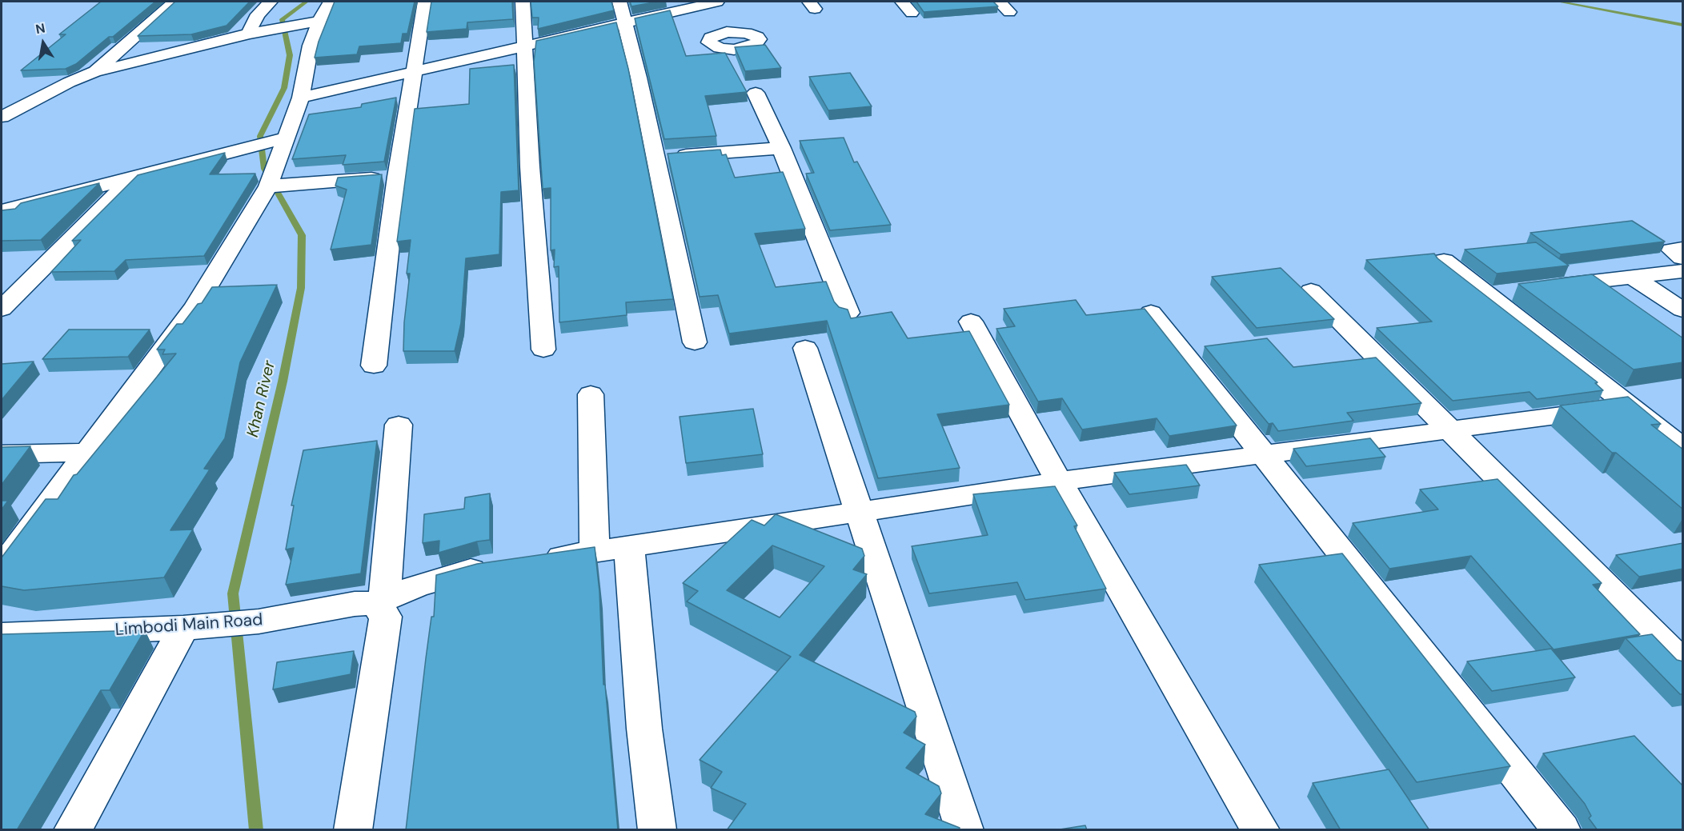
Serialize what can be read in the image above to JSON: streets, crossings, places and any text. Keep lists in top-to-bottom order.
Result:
{
  "streets": {
    "street": ["Limbodi Main Road"]
  },
  "water": ["Khan River"],
  "north": "top"
}
